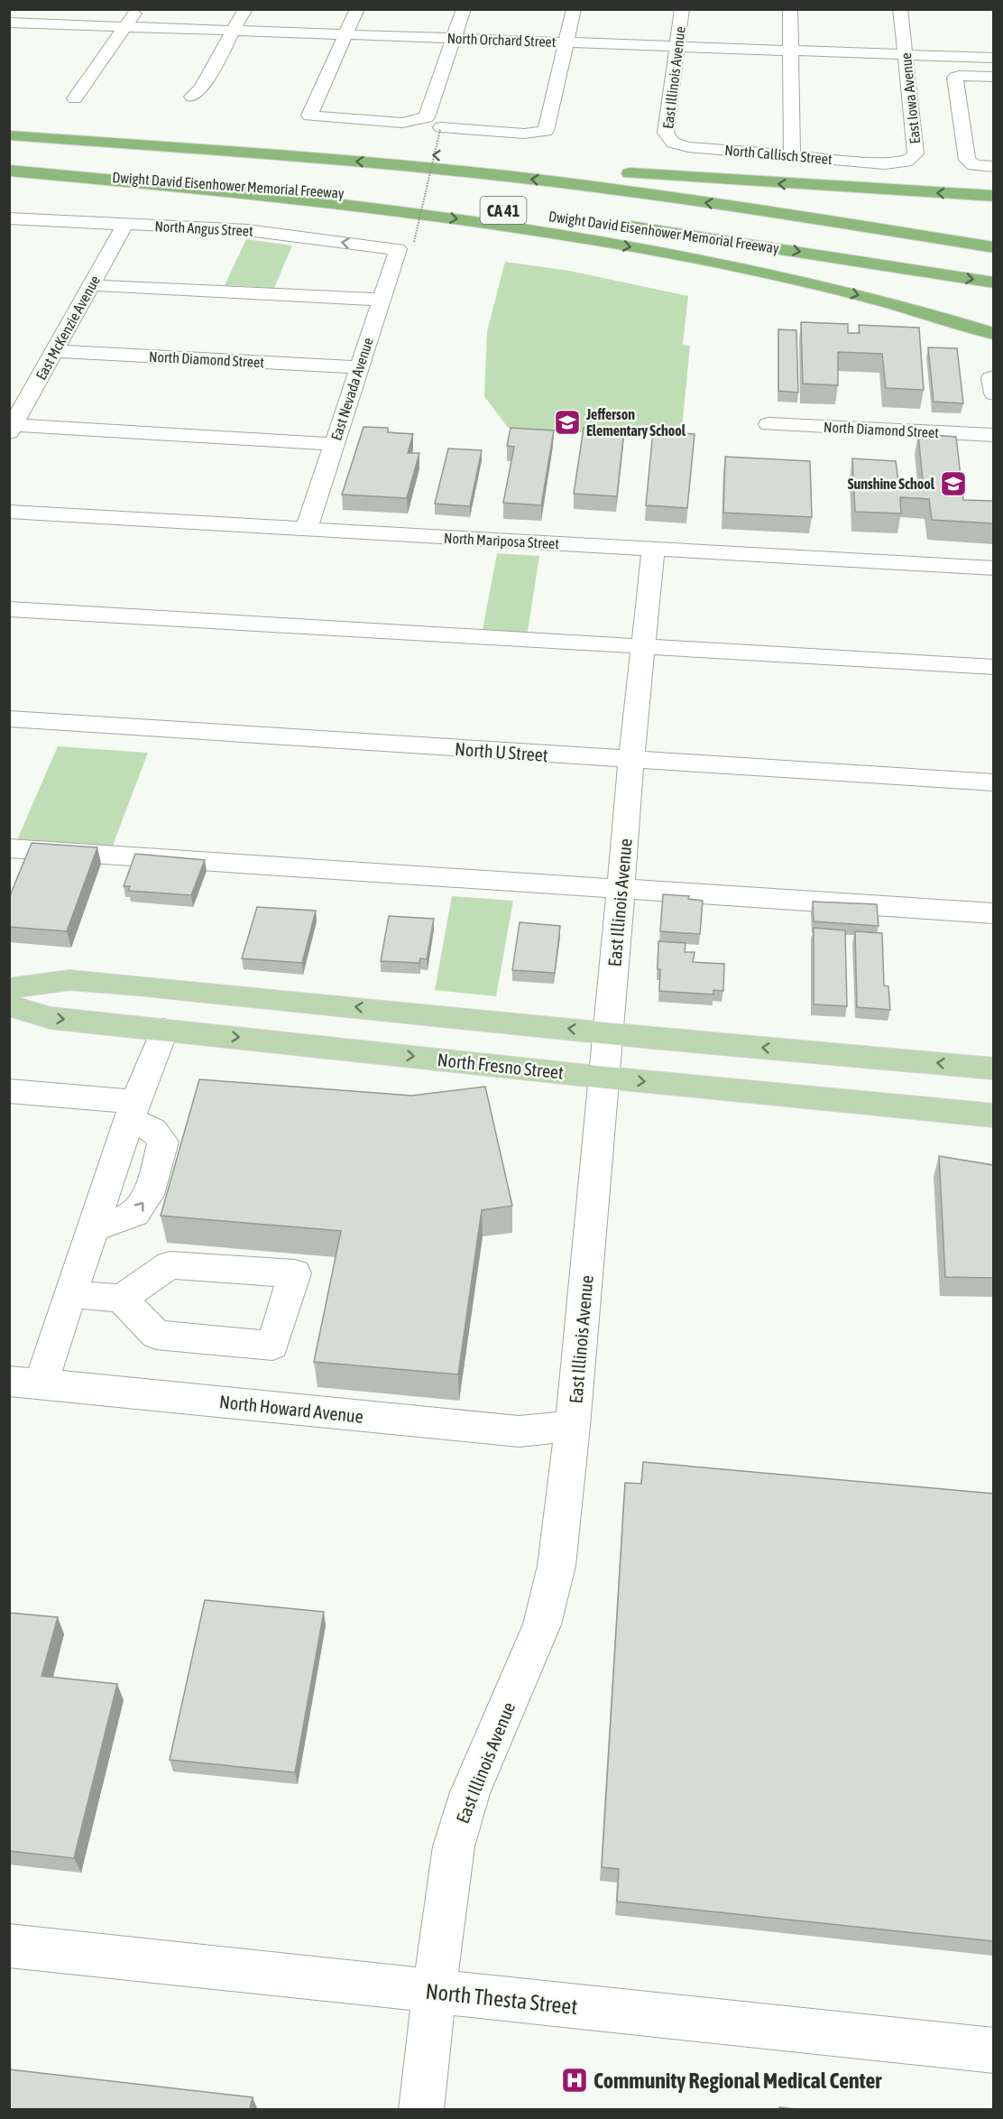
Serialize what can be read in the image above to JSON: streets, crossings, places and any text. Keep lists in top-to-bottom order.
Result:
{
  "streets": {
    "highway": ["Dwight David Eisenhower Memorial Freeway", "CA 41"],
    "main road": ["North Fresno Street"],
    "street": [
      "North Orchard Street",
      "East Illinois Avenue",
      "East Iowa Avenue",
      "North Callisch Street",
      "North Angus Street",
      "East McKenzie Avenue",
      "North Diamond Street",
      "East Nevada Avenue",
      "North Mariposa Street",
      "North U Street",
      "North Howard Avenue",
      "North Thesta Street"
    ]
  },
  "crossings": [
    ["North Orchard Street", "East Illinois Avenue"],
    ["North Orchard Street", "East Iowa Avenue"],
    ["East Illinois Avenue", "North Callisch Street"],
    ["East Illinois Avenue", "North Mariposa Street"],
    ["East Illinois Avenue", "North U Street"],
    ["East Illinois Avenue", "North Fresno Street"],
    ["East Illinois Avenue", "North Howard Avenue"],
    ["East Illinois Avenue", "North Thesta Street"],
    ["East Iowa Avenue", "North Callisch Street"],
    ["North Angus Street", "East McKenzie Avenue"],
    ["North Angus Street", "East Nevada Avenue"],
    ["East McKenzie Avenue", "North Diamond Street"],
    ["North Diamond Street", "East Nevada Avenue"],
    ["East Nevada Avenue", "North Mariposa Street"]
  ],
  "places": {
    "school or university": ["Jefferson Elementary School", "Sunshine School"],
    "hospital": ["Community Regional Medical Center"]
  }
}
